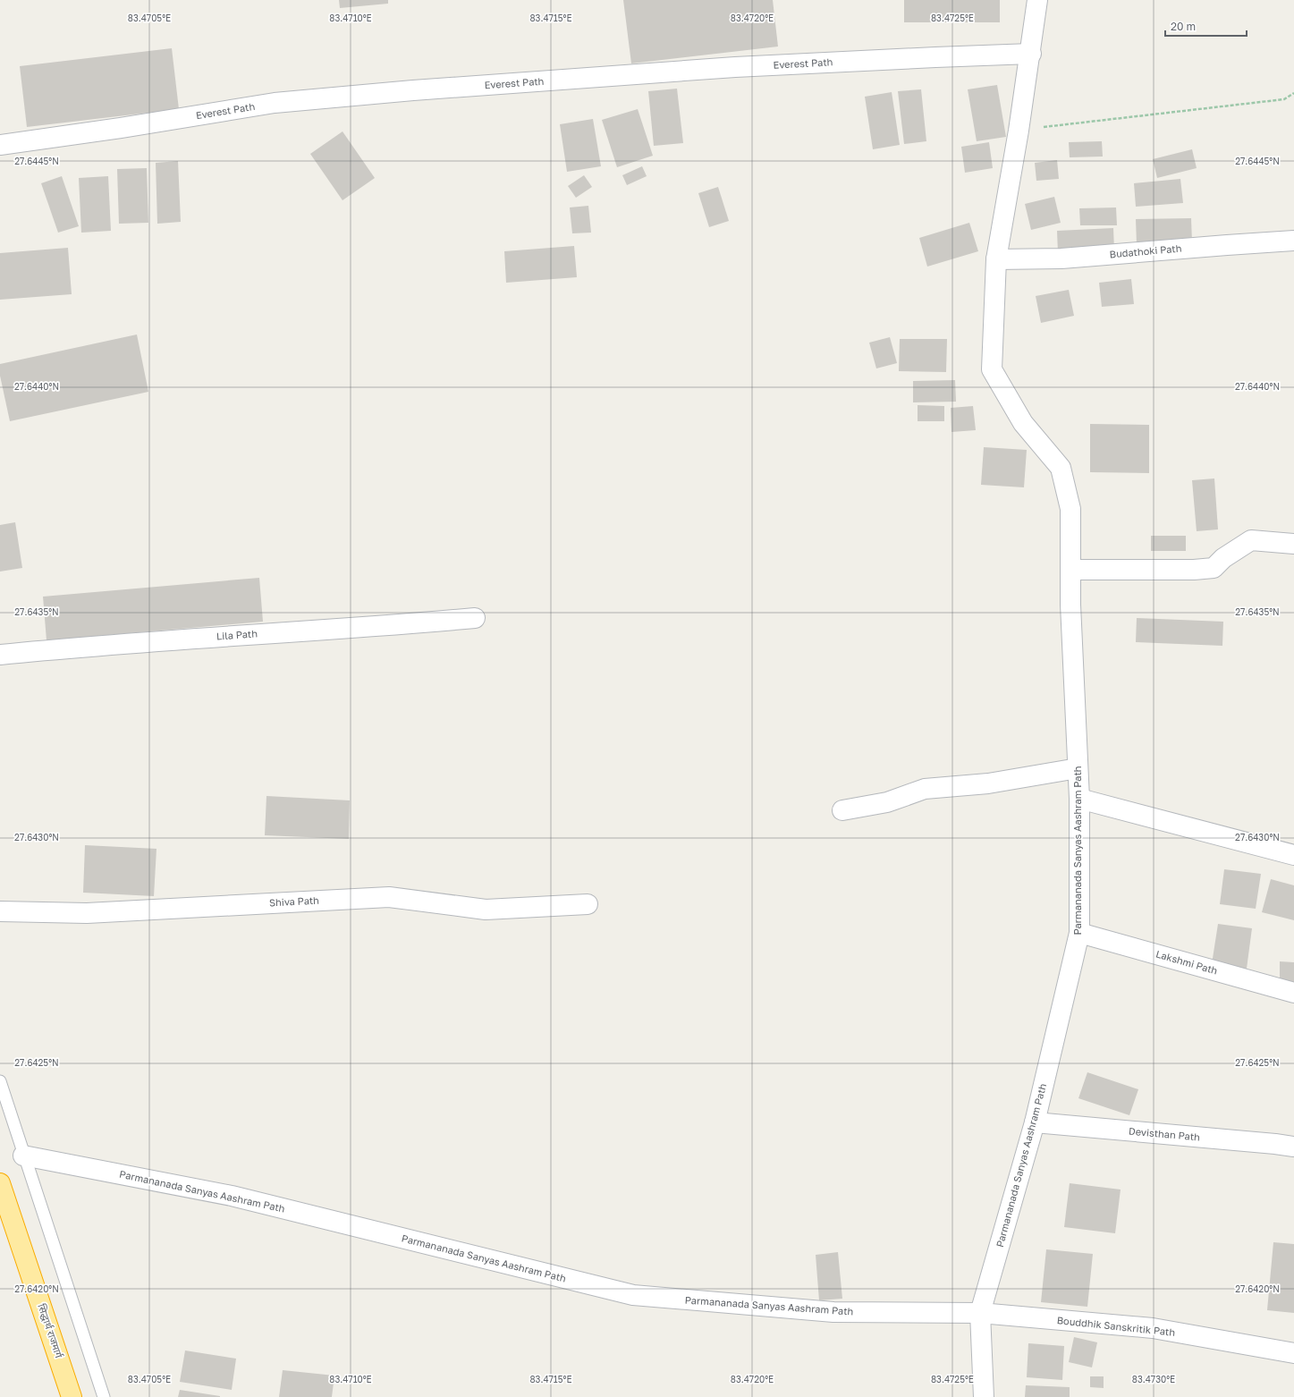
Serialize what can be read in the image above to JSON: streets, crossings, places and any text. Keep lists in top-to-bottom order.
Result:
{
  "streets": {
    "highway": ["सिद्धार्थ राजमार्ग"],
    "street": [
      "Everest Path",
      "Budathoki Path",
      "Lila Path",
      "Parmananada Sanyas Aashram Path",
      "Shiva Path",
      "Lakshmi Path",
      "Devisthan Path",
      "Bouddhik Sanskritik Path"
    ]
  },
  "crossings": [
    ["Everest Path", "Parmananada Sanyas Aashram Path"],
    ["Budathoki Path", "Parmananada Sanyas Aashram Path"],
    ["Parmananada Sanyas Aashram Path", "Lakshmi Path"],
    ["Parmananada Sanyas Aashram Path", "Devisthan Path"],
    ["Parmananada Sanyas Aashram Path", "Bouddhik Sanskritik Path"]
  ],
  "scale_bar": "20 m",
  "coordinates": [
    "83.4705°E",
    "83.4710°E",
    "83.4715°E",
    "83.4720°E",
    "83.4725°E",
    "27.6445°N",
    "27.6440°N",
    "27.6435°N",
    "27.6430°N",
    "27.6425°N",
    "27.6420°N",
    "83.4730°E"
  ]
}
